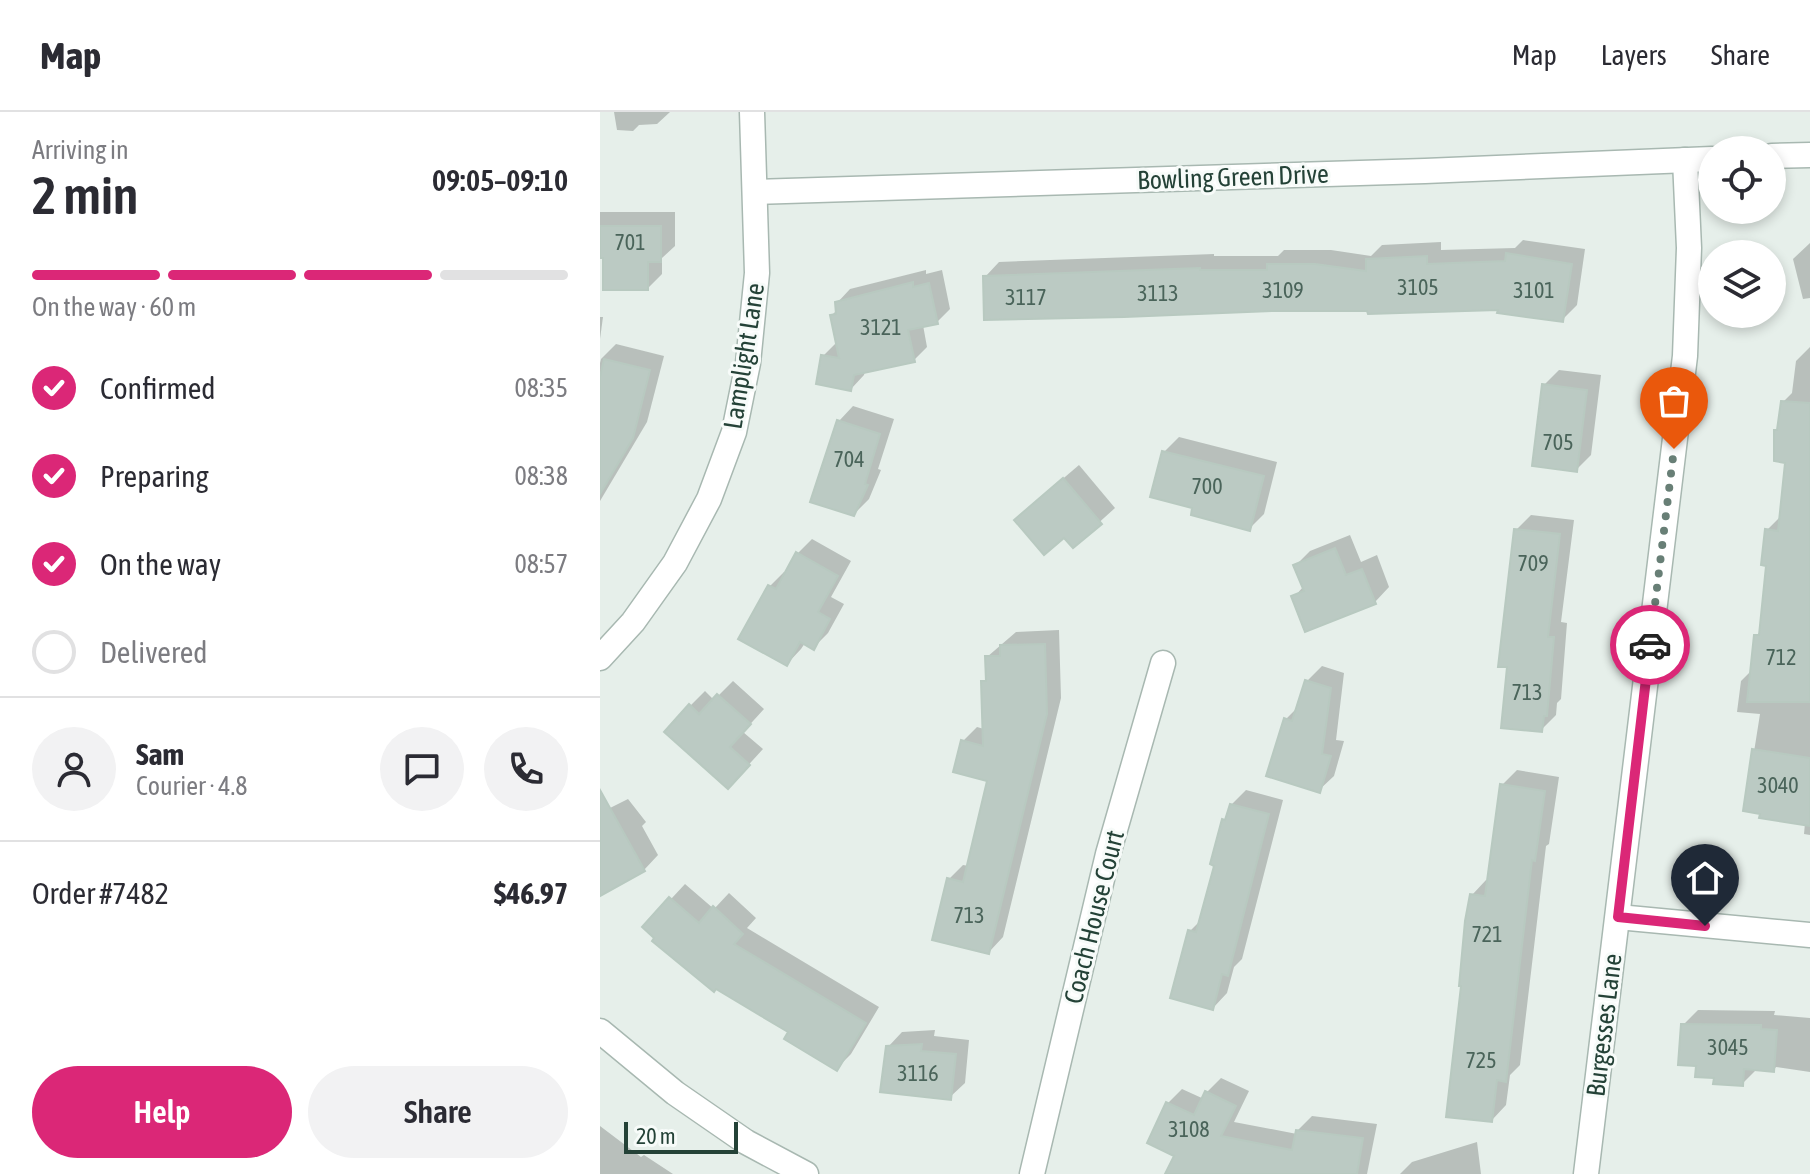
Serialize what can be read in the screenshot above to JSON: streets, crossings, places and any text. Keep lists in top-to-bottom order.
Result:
{
  "streets": {
    "street": [
      "Bowling Green Drive",
      "Lamplight Lane",
      "Coach House Court",
      "Burgesses Lane"
    ]
  },
  "crossings": [
    ["Bowling Green Drive", "Lamplight Lane"],
    ["Bowling Green Drive", "Burgesses Lane"]
  ],
  "house_numbers": [
    "701",
    "3105",
    "3109",
    "3101",
    "3113",
    "3117",
    "3121",
    "705",
    "704",
    "700",
    "709",
    "712",
    "713",
    "3040",
    "713",
    "721",
    "3045",
    "725",
    "3116",
    "3108"
  ],
  "scale_bar": "20 m",
  "page": {
    "header": "Map",
    "nav": ["Map", "Layers", "Share"],
    "heading": ["2 min", "Arriving in", "09:05–09:10"],
    "panel": [
      "Sam",
      "Courier · 4.8",
      "Order #7482",
      "$46.97"
    ],
    "bar": "On the way · 60 m",
    "list": [
      ["Confirmed", "08:35"],
      ["Preparing", "08:38"],
      ["On the way", "08:57"],
      "Delivered"
    ],
    "buttons": ["Help", "Share"],
    "scale": "20 m"
  }
}
